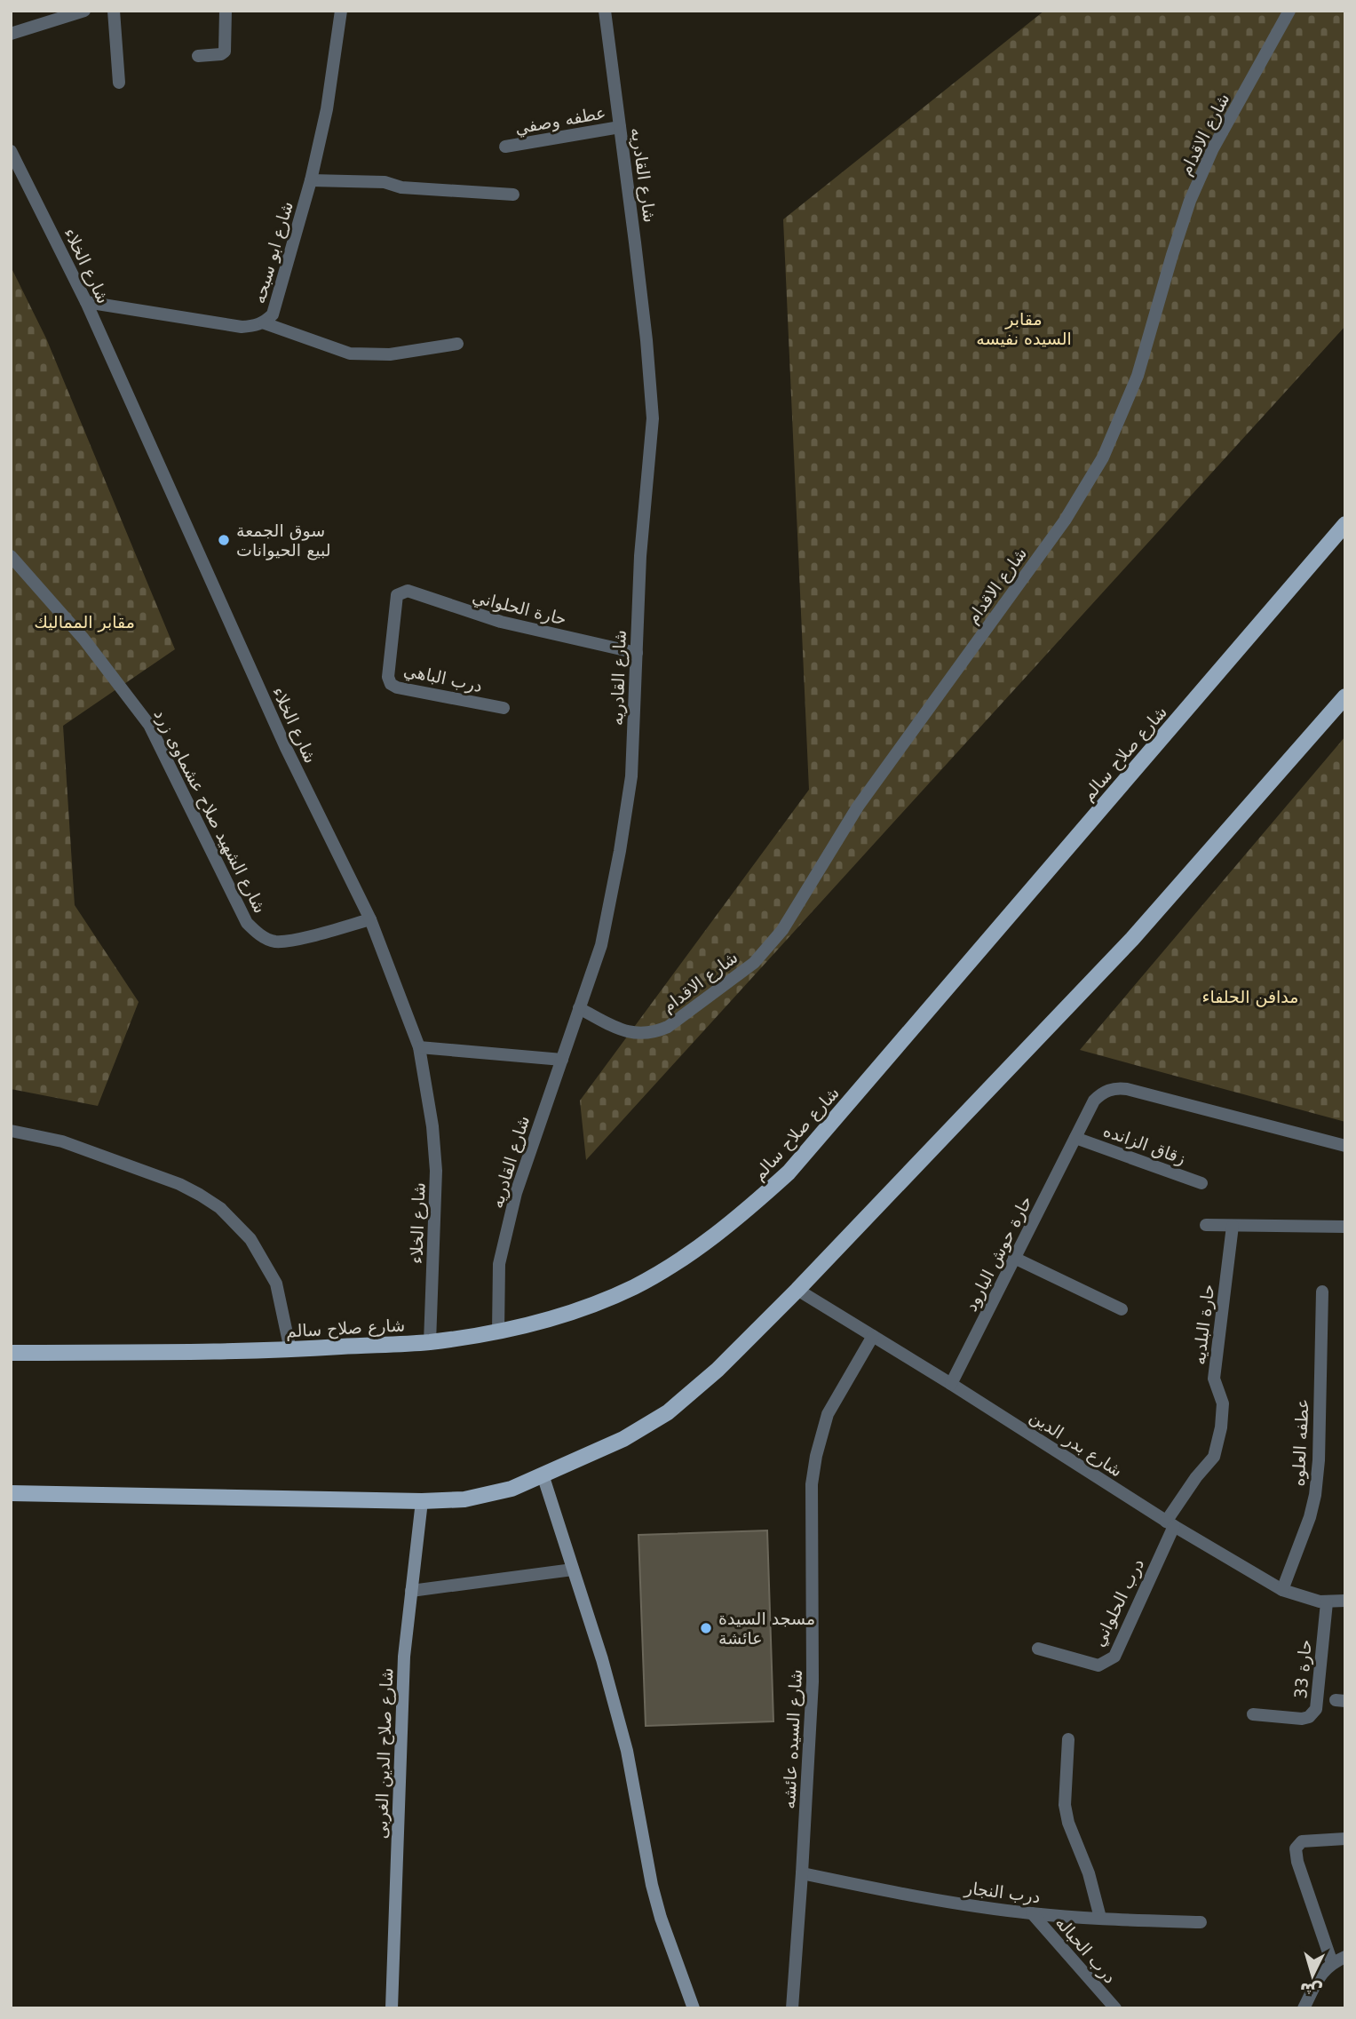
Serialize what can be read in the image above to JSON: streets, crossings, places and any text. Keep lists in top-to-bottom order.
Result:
{
  "streets": {
    "main road": ["شارع صلاح سالم", "شارع صلاح الدين الغربى"],
    "street": [
      "عطفه وصفي",
      "شارع الاقدام",
      "شارع القادريه",
      "شارع ابو سبحه",
      "شارع الخلاء",
      "حارة الحلواني",
      "درب الباهي",
      "شارع الشهيد صلاح عشماوى زرد",
      "زقاق الزانده",
      "حارة حوش البارود",
      "حارة البلديه",
      "عطفه العلوه",
      "شارع بدر الدين",
      "درب الحلواني",
      "حارة 33",
      "شارع السيده عائشه",
      "درب النجار",
      "درب الحباله"
    ]
  },
  "crossings": [
    ["عطفه وصفي", "شارع القادريه"],
    ["شارع الاقدام", "شارع القادريه"],
    ["شارع القادريه", "حارة الحلواني"],
    ["شارع القادريه", "شارع صلاح سالم"],
    ["شارع ابو سبحه", "شارع الخلاء"],
    ["شارع الخلاء", "شارع صلاح سالم"],
    ["شارع الخلاء", "شارع الشهيد صلاح عشماوى زرد"],
    ["حارة الحلواني", "درب الباهي"],
    ["زقاق الزانده", "حارة حوش البارود"],
    ["حارة حوش البارود", "شارع بدر الدين"],
    ["حارة البلديه", "شارع بدر الدين"],
    ["حارة البلديه", "درب الحلواني"],
    ["عطفه العلوه", "شارع بدر الدين"],
    ["شارع بدر الدين", "درب الحلواني"],
    ["شارع بدر الدين", "حارة 33"],
    ["شارع بدر الدين", "شارع السيده عائشه"],
    ["شارع السيده عائشه", "درب النجار"],
    ["درب النجار", "درب الحباله"]
  ],
  "parks": ["مقابر السيده نفيسه", "مقابر المماليك", "مدافن الحلفاء"],
  "places": ["سوق الجمعة لبيع الحيوانات", "مسجد السيدة عائشة"],
  "north": "bottom"
}
